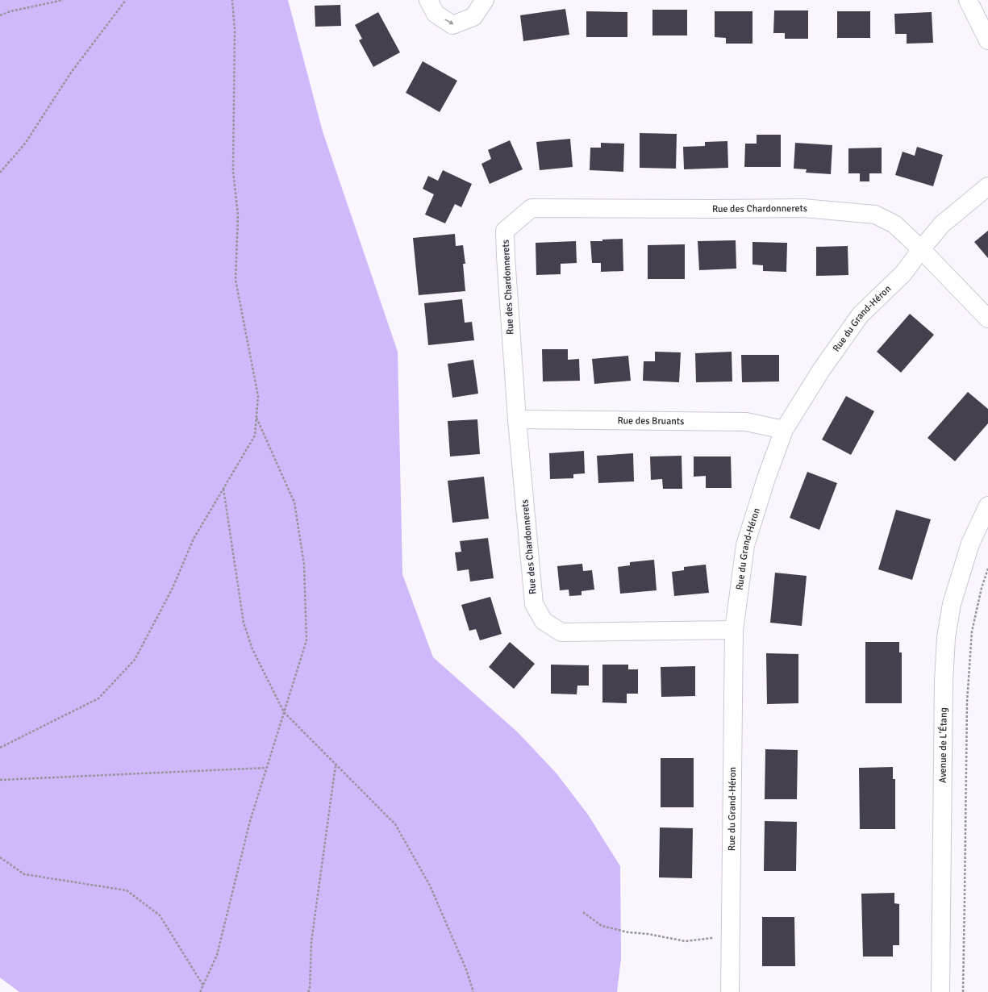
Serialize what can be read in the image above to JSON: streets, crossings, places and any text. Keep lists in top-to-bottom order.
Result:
{
  "streets": {
    "street": [
      "Rue des Chardonnerets",
      "Rue du Grand-Héron",
      "Rue des Bruants",
      "Avenue de L'Étang"
    ]
  },
  "crossings": [
    ["Rue des Chardonnerets", "Rue du Grand-Héron"],
    ["Rue des Chardonnerets", "Rue des Bruants"],
    ["Rue du Grand-Héron", "Rue des Bruants"]
  ]
}
